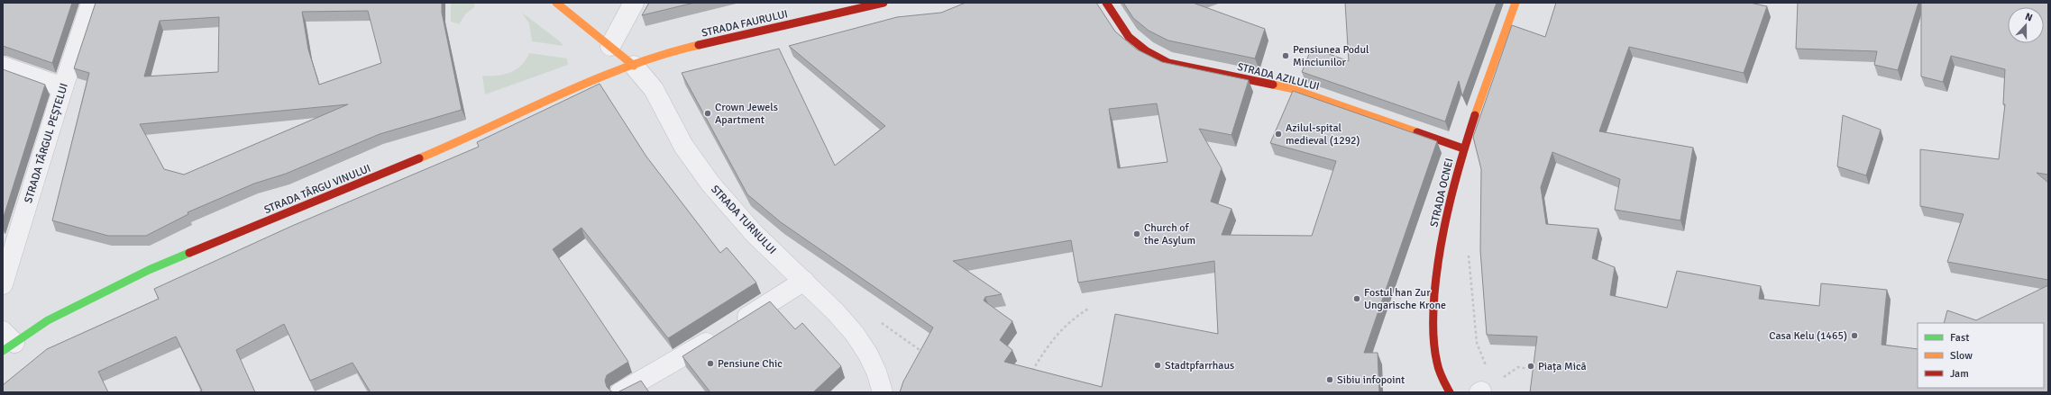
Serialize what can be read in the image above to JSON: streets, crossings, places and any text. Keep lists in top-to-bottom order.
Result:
{
  "streets": {
    "street": [
      "STRADA FAURULUI",
      "STRADA AZILULUI",
      "STRADA TÂRGUL PEȘTELUI",
      "STRADA TÂRGU VINULUI",
      "STRADA OCNEI",
      "STRADA TURNULUI"
    ]
  },
  "crossings": [
    ["STRADA FAURULUI", "STRADA TÂRGU VINULUI"],
    ["STRADA FAURULUI", "STRADA TURNULUI"],
    ["STRADA AZILULUI", "STRADA OCNEI"],
    ["STRADA TÂRGU VINULUI", "STRADA TURNULUI"]
  ],
  "places": [
    "Pensiunea Podul Minciunilor",
    "Crown Jewels Apartment",
    "Azilul-spital medieval (1292)",
    "Church of the Asylum",
    "Fostul han Zur Ungarische Krone",
    "Casa Kelu (1465)",
    "Pensiune Chic",
    "Stadtpfarrhaus",
    "Piața Mică",
    "Sibiu infopoint"
  ],
  "legend": ["Fast", "Slow", "Jam"],
  "north": "top"
}
